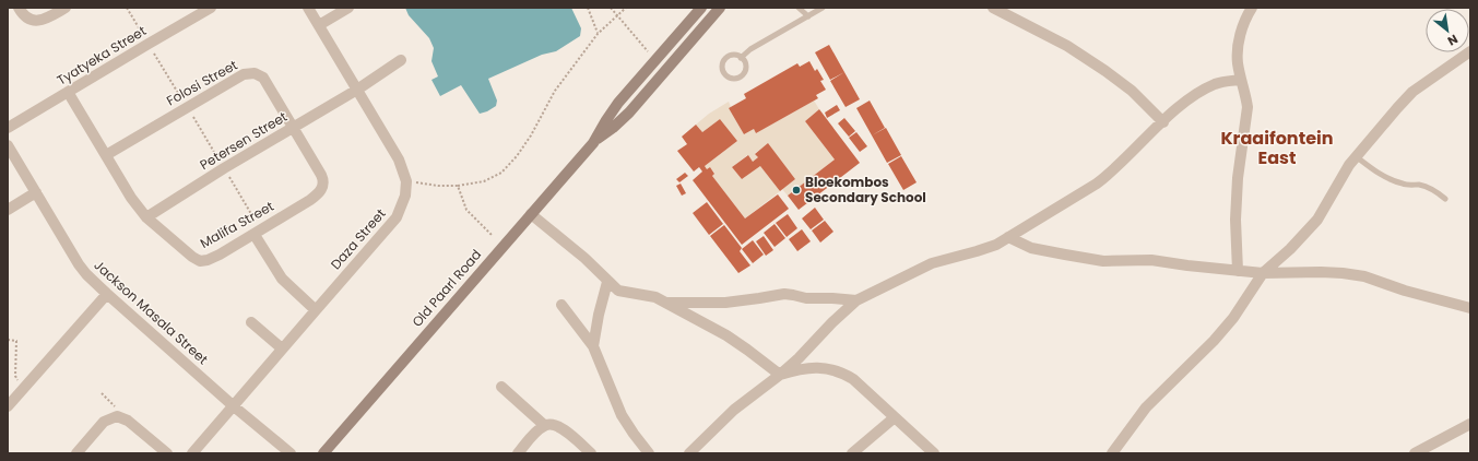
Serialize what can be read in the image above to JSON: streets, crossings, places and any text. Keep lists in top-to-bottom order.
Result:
{
  "streets": {
    "main road": ["Old Paarl Road"],
    "street": [
      "Tyatyeka Street",
      "Folosi Street",
      "Petersen Street",
      "Malifa Street",
      "Daza Street",
      "Jackson Masala Street"
    ]
  },
  "crossings": [
    ["Tyatyeka Street", "Malifa Street"],
    ["Folosi Street", "Petersen Street"],
    ["Folosi Street", "Malifa Street"],
    ["Petersen Street", "Malifa Street"],
    ["Petersen Street", "Daza Street"],
    ["Daza Street", "Jackson Masala Street"]
  ],
  "districts": ["Kraaifontein East"],
  "places": ["Bloekombos Secondary School"],
  "north": "bottom right"
}
